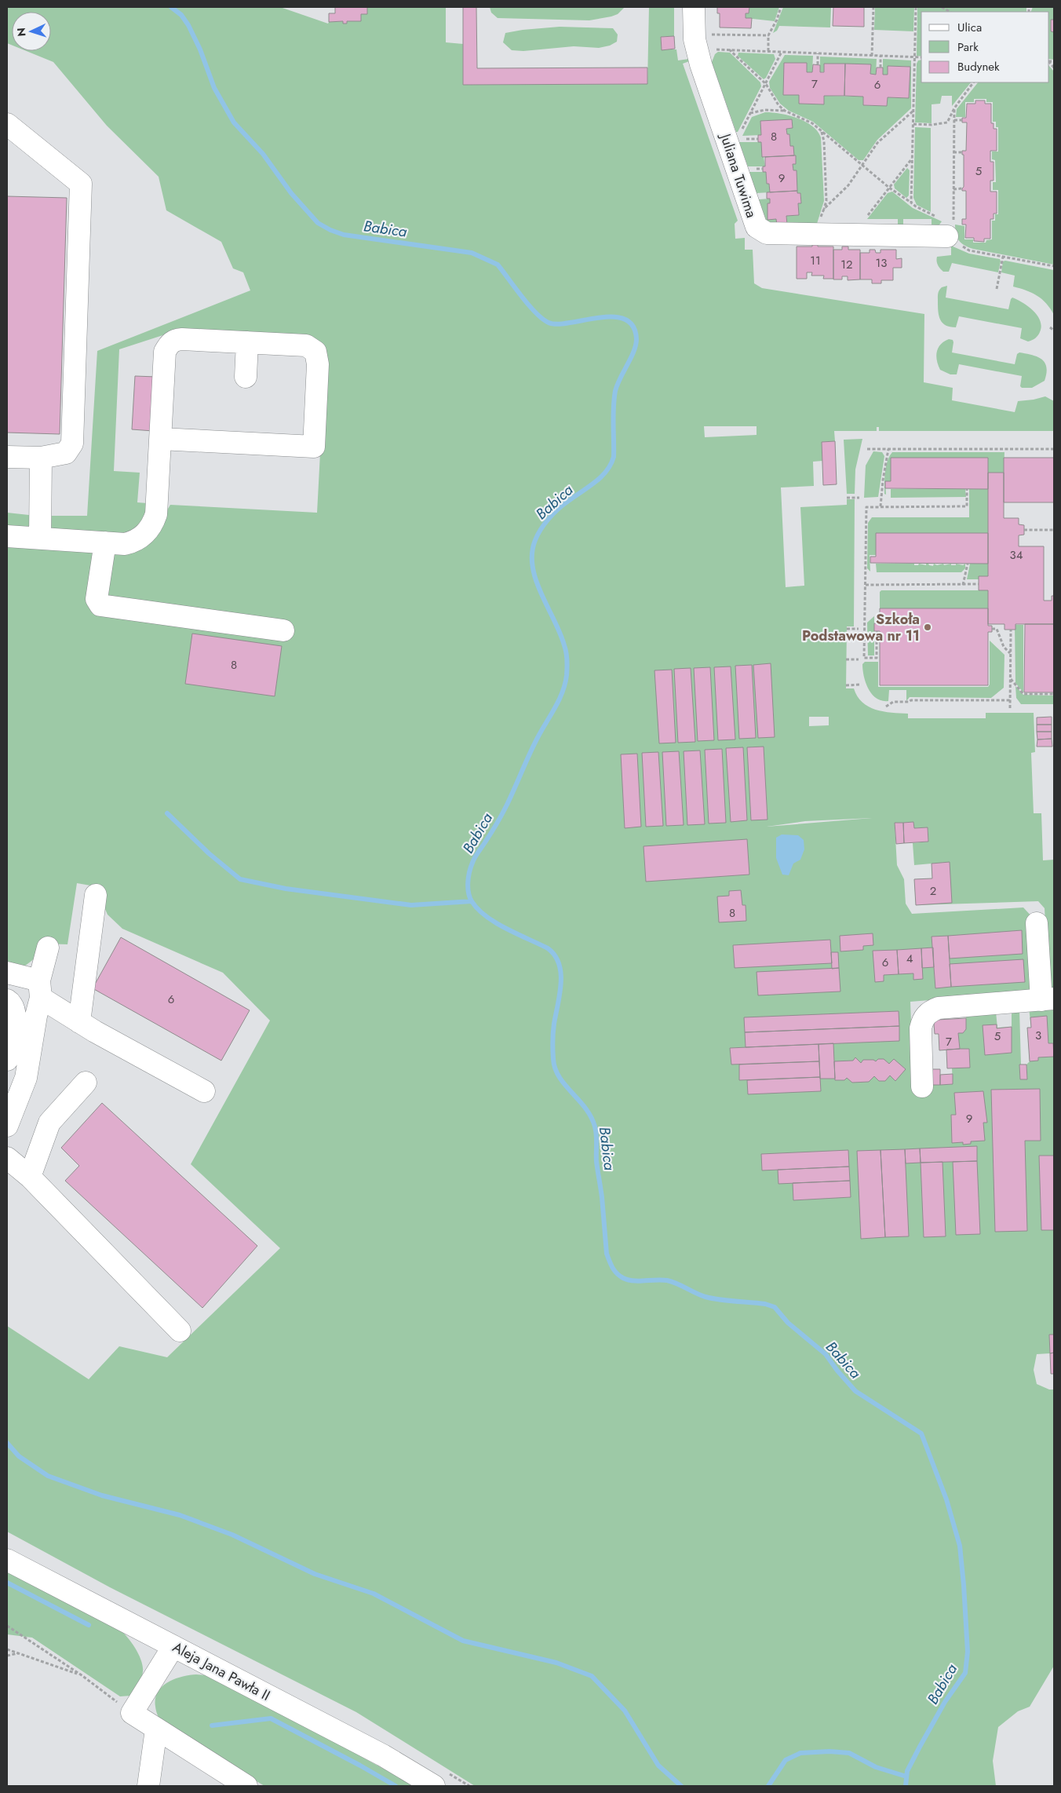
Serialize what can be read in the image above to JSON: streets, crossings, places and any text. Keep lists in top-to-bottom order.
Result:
{
  "streets": {
    "street": ["Juliana Tuwima", "Aleja Jana Pawła II"]
  },
  "water": ["Babica"],
  "places": ["Szkoła Podstawowa nr 11"],
  "house_numbers": [
    "7",
    "6",
    "8",
    "5",
    "9",
    "11",
    "13",
    "12",
    "34",
    "8",
    "2",
    "8",
    "4",
    "6",
    "6",
    "3",
    "5",
    "7",
    "9"
  ],
  "legend": ["Ulica", "Park", "Budynek"],
  "north": "left"
}
